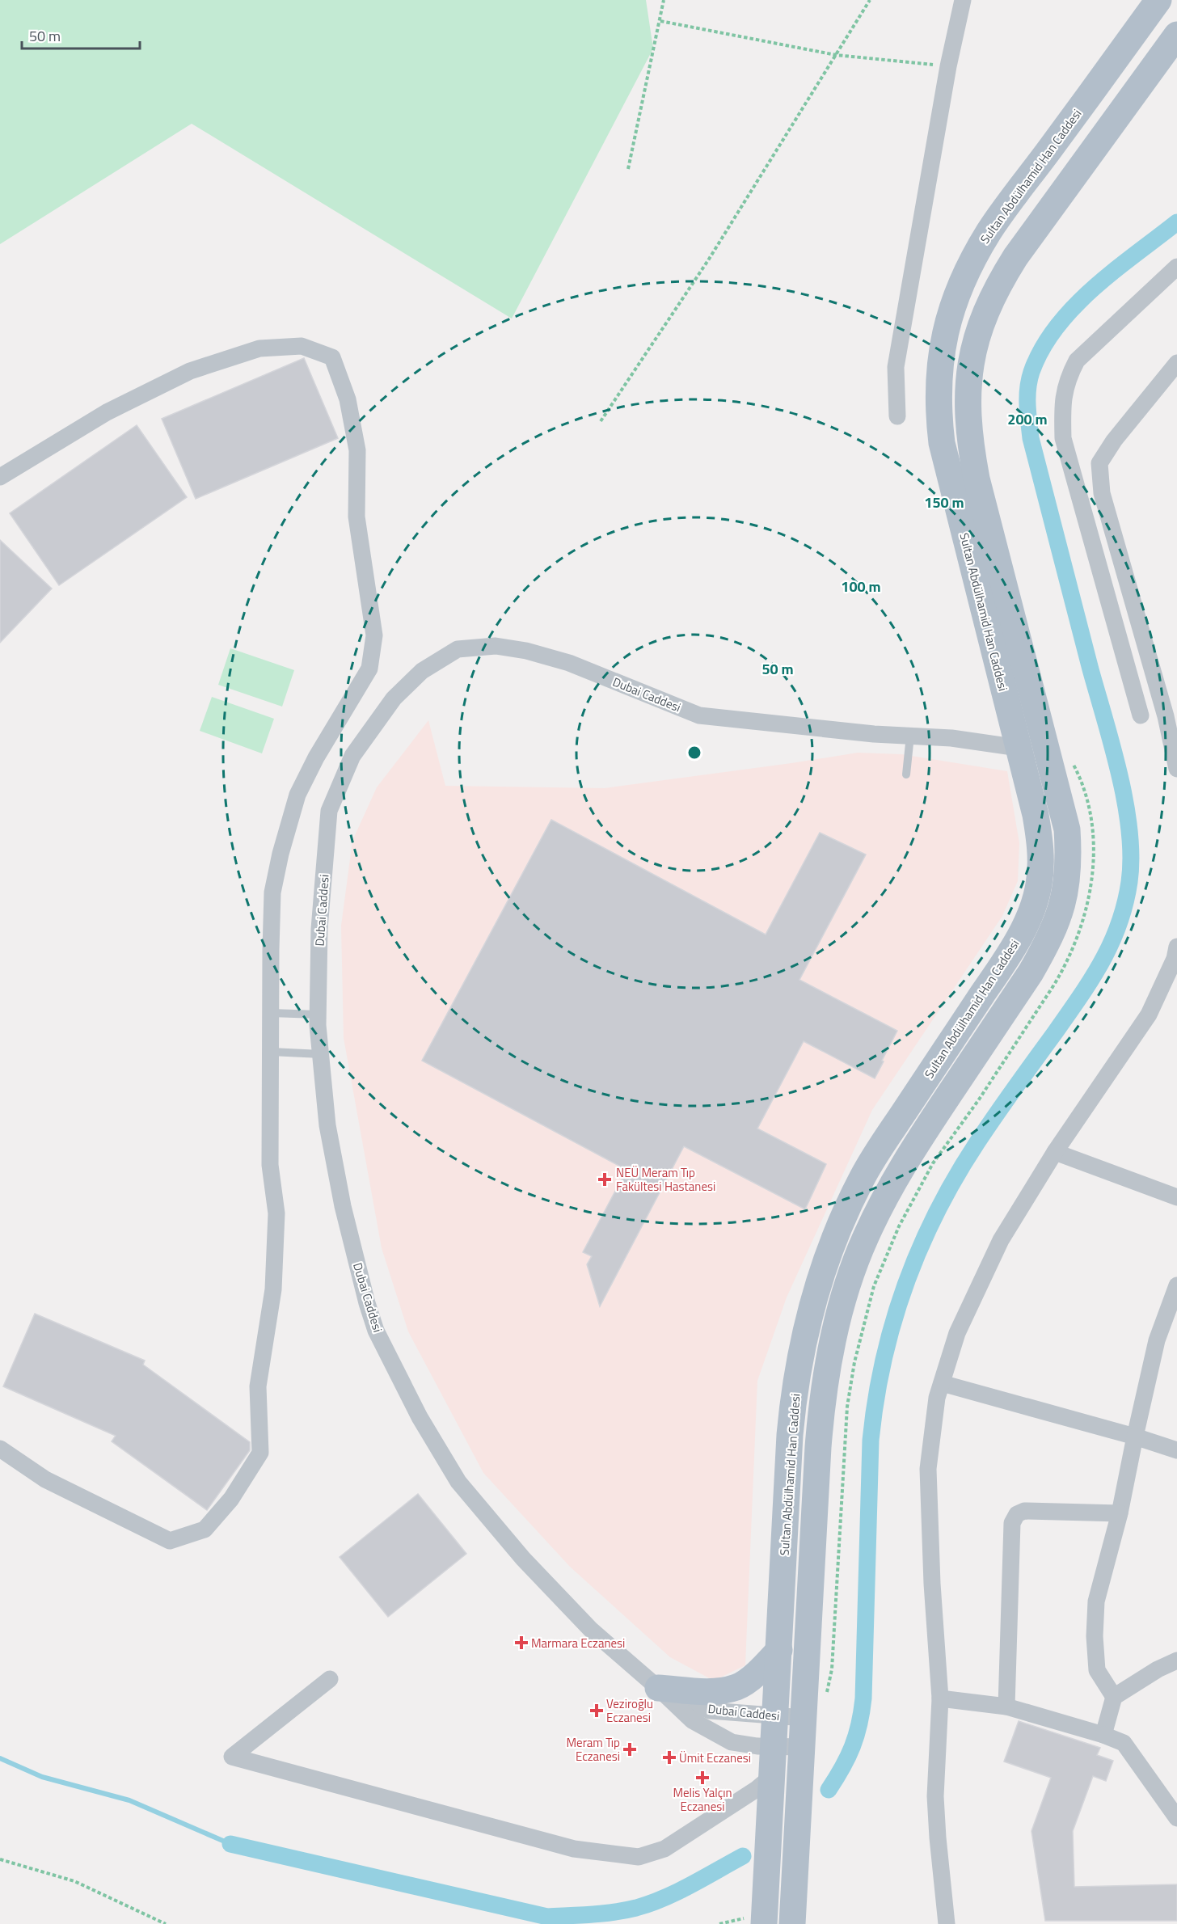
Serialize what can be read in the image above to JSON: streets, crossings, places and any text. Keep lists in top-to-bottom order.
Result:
{
  "streets": {
    "main road": ["Sultan Abdülhamid Han Caddesi"],
    "street": ["Dubai Caddesi"]
  },
  "crossings": [
    ["Sultan Abdülhamid Han Caddesi", "Dubai Caddesi"]
  ],
  "places": {
    "health": [
      "NEÜ Meram Tıp Fakültesi Hastanesi",
      "Marmara Eczanesi",
      "Veziroğlu Eczanesi",
      "Meram Tıp Eczanesi",
      "Ümit Eczanesi",
      "Melis Yalçın Eczanesi"
    ]
  },
  "scale_bar": "50 m",
  "rings": [
    "200 m",
    "150 m",
    "100 m",
    "50 m"
  ]
}
